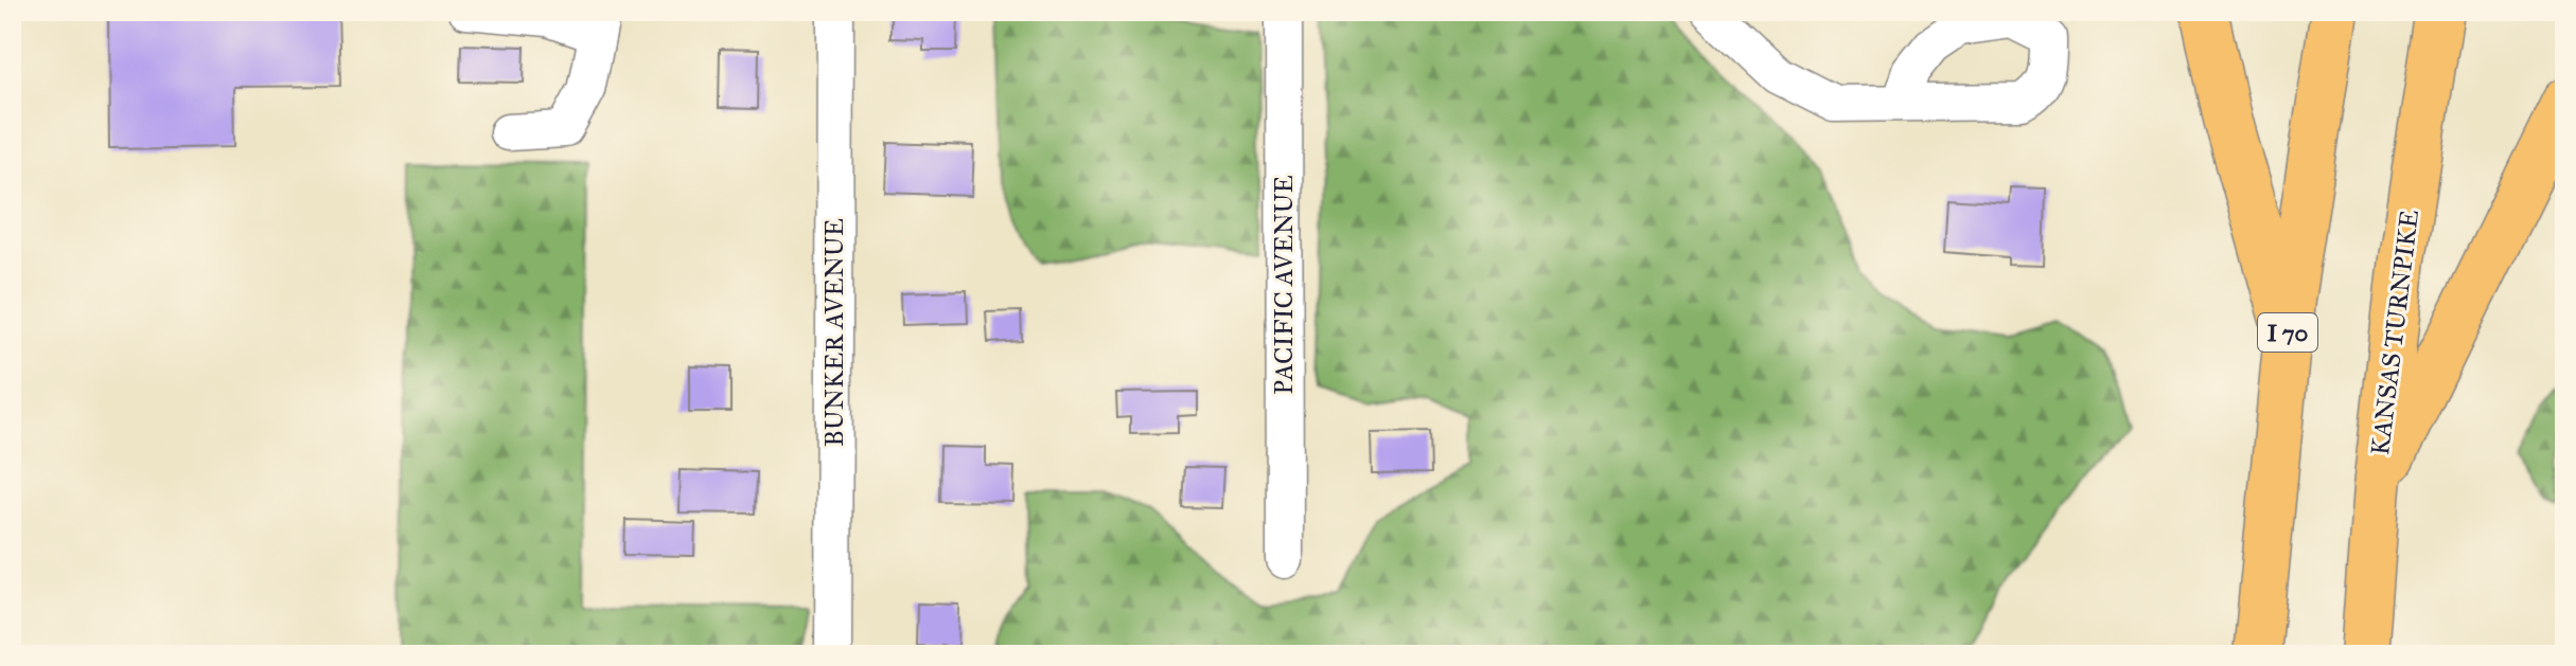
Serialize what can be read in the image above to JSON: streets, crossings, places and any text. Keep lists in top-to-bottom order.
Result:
{
  "streets": {
    "highway": ["I 70", "KANSAS TURNPIKE"],
    "street": ["PACIFIC AVENUE", "BUNKER AVENUE"]
  }
}
